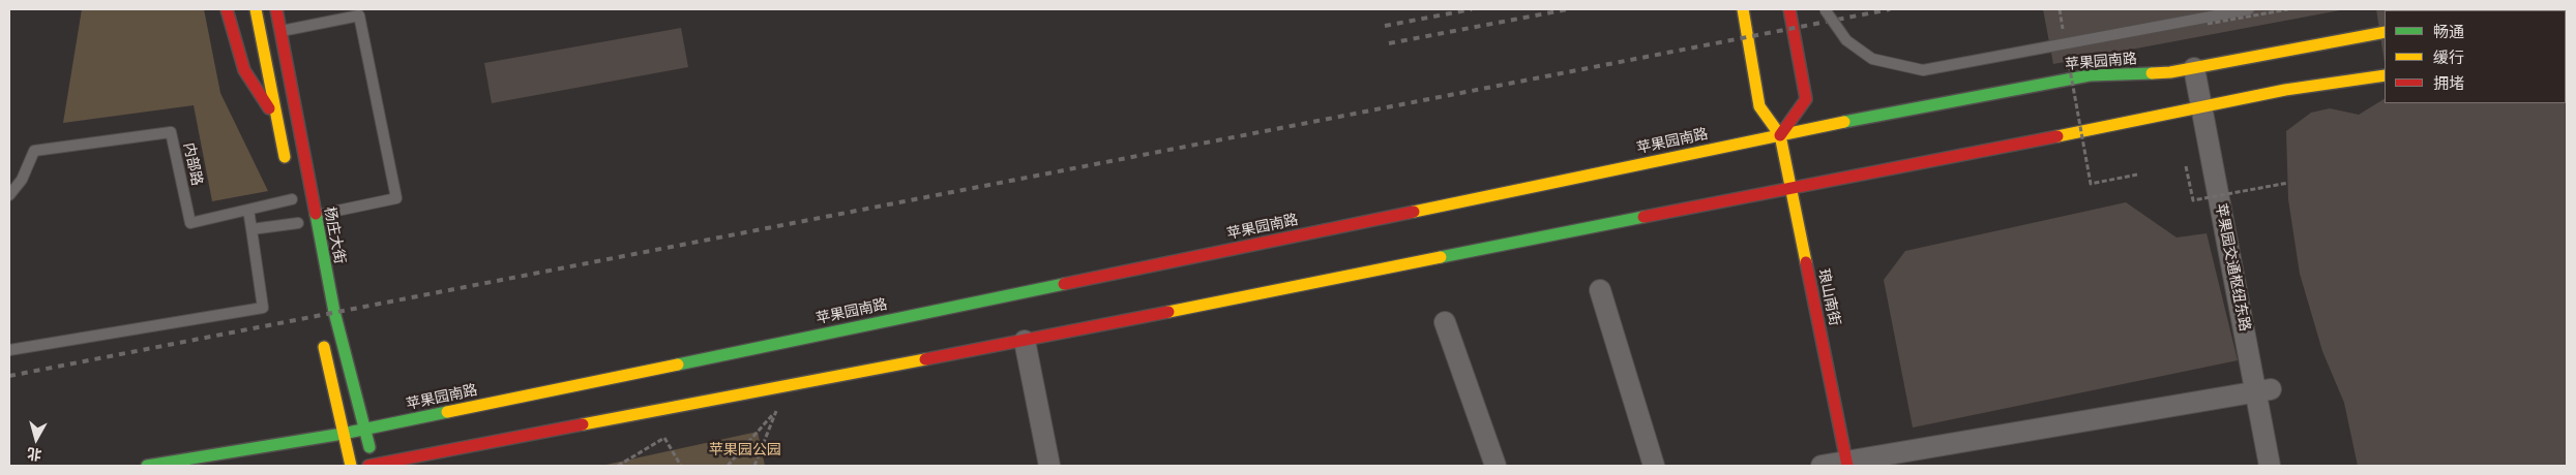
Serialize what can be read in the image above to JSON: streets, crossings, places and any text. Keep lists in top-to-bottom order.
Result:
{
  "streets": {
    "main road": ["苹果园南路", "杨庄大街", "琅山南街"],
    "street": ["苹果园交通枢纽东路"],
    "lane": ["内部路"]
  },
  "crossings": [
    ["苹果园南路", "杨庄大街"],
    ["苹果园南路", "苹果园交通枢纽东路"],
    ["苹果园南路", "琅山南街"]
  ],
  "parks": ["苹果园公园"],
  "legend": ["畅通", "缓行", "拥堵"],
  "north": "bottom"
}
